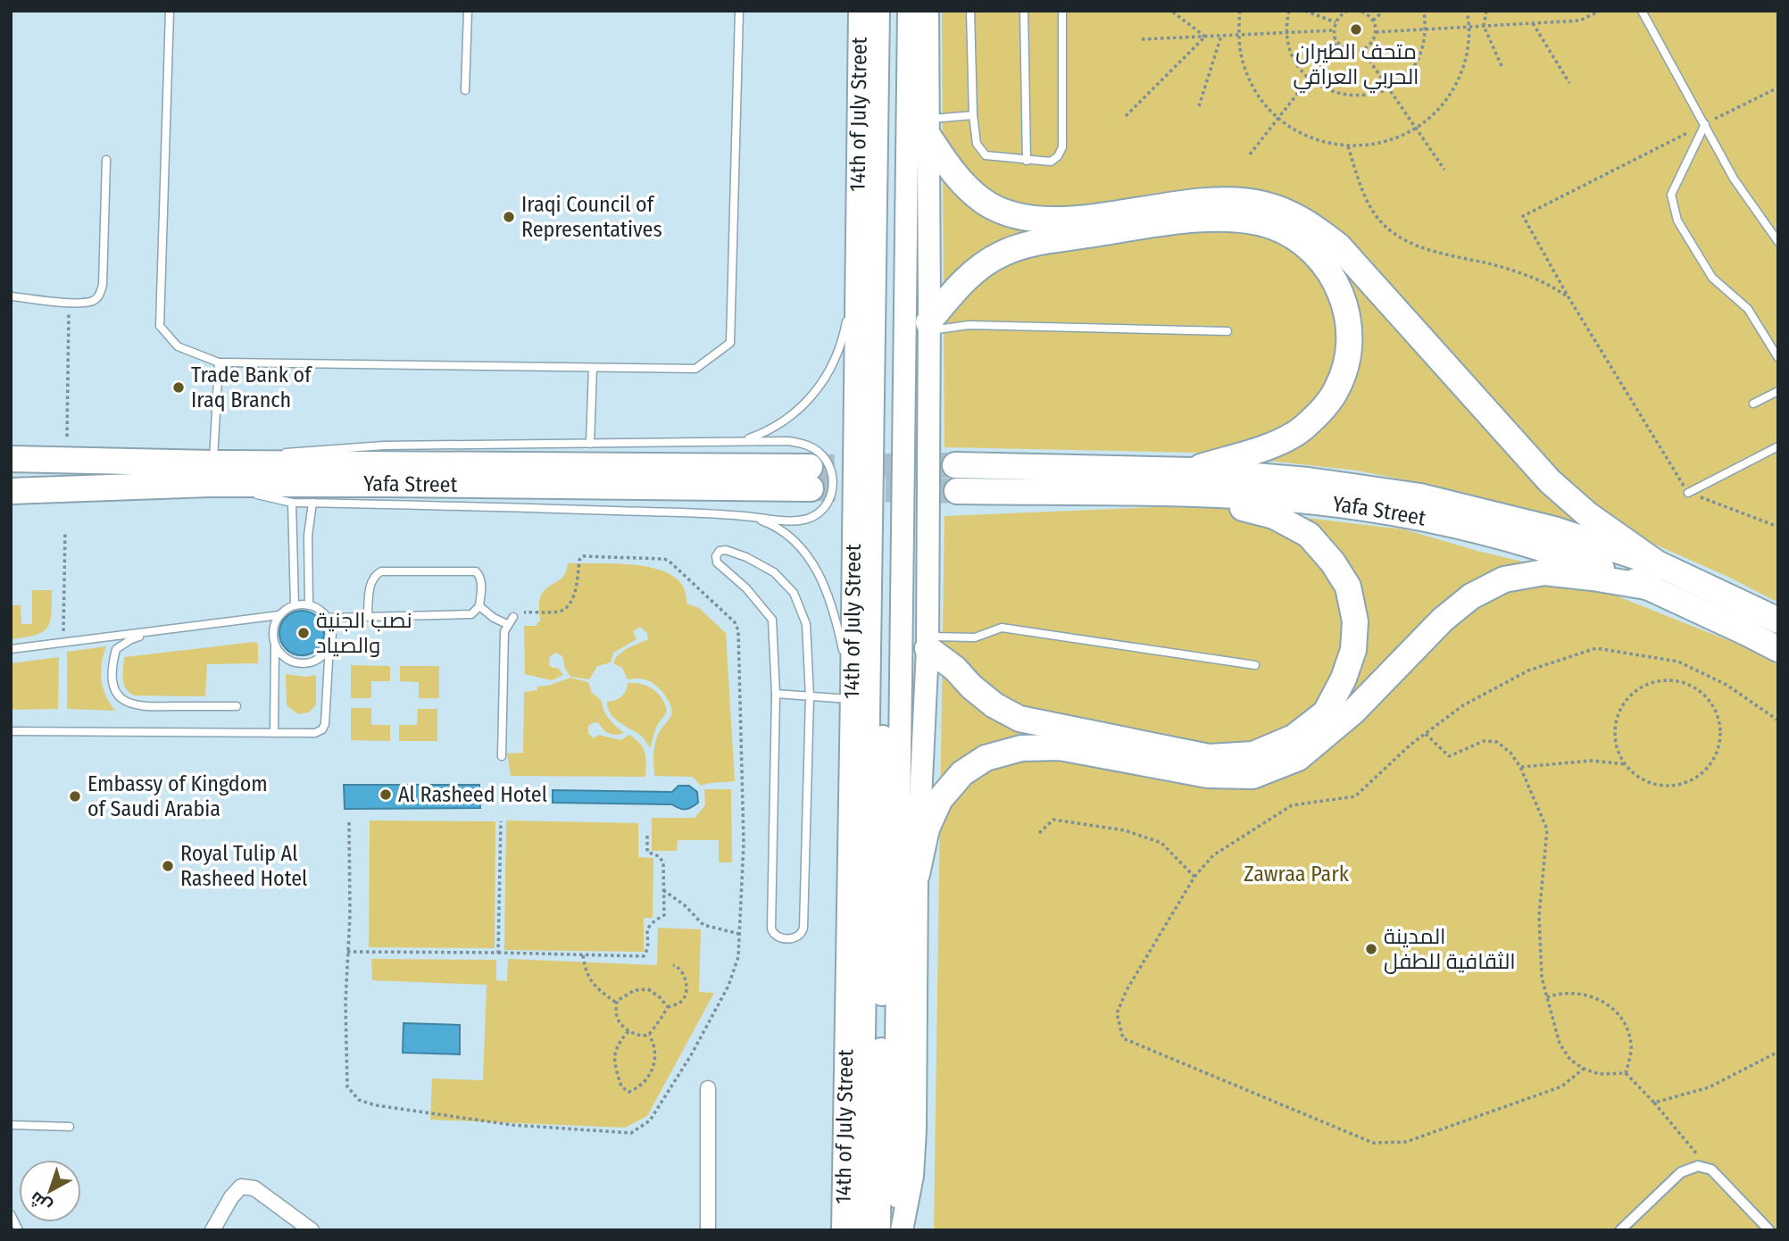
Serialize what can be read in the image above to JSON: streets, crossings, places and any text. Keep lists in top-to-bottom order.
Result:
{
  "streets": {
    "highway": ["Yafa Street"],
    "main road": ["14th of July Street"]
  },
  "parks": ["Zawraa Park"],
  "places": [
    "متحف الطيران الحربي العراقي",
    "Iraqi Council of Representatives",
    "Trade Bank of Iraq Branch",
    "نصب الجنية والصياد",
    "Al Rasheed Hotel",
    "Embassy of Kingdom of Saudi Arabia",
    "Royal Tulip Al Rasheed Hotel",
    "المدينة الثقافية للطفل"
  ],
  "north": "bottom left"
}
